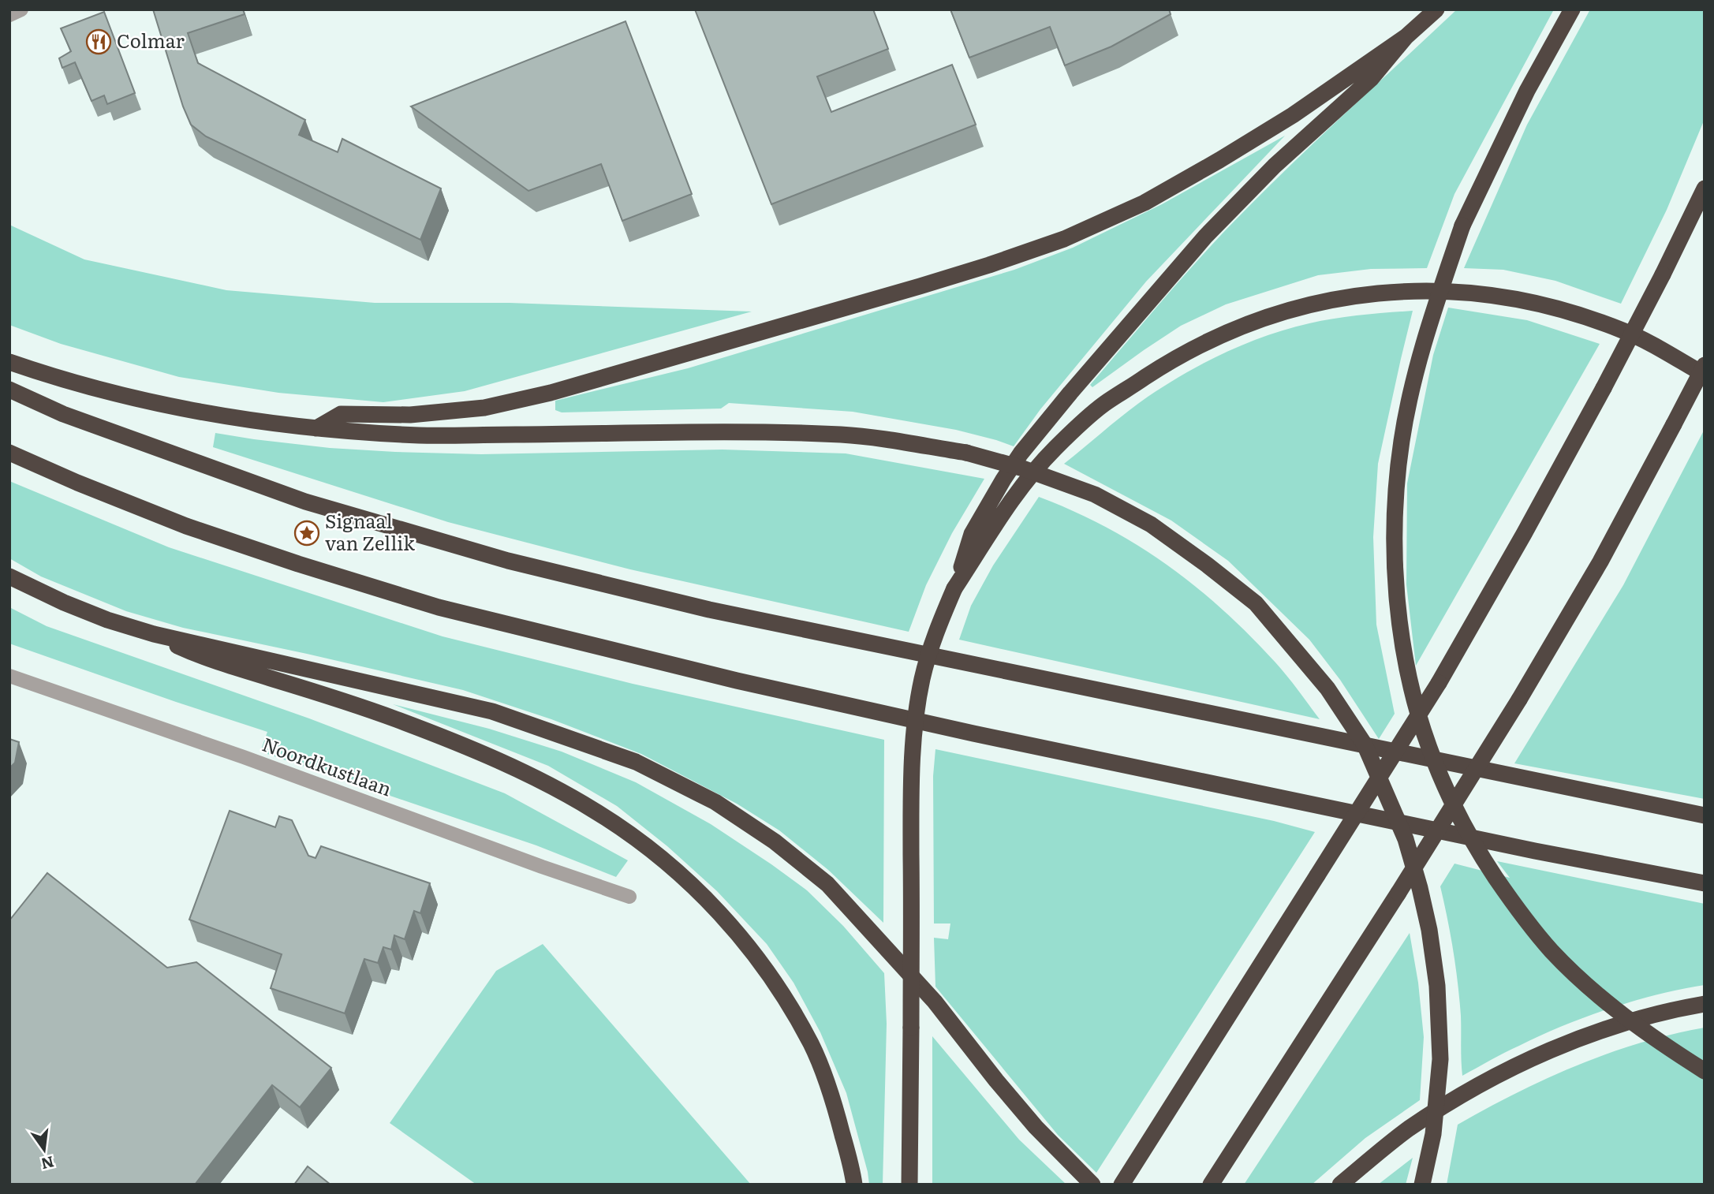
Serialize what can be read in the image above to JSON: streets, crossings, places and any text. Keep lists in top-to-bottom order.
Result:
{
  "streets": {
    "street": ["Noordkustlaan"]
  },
  "places": {
    "restaurant": ["Colmar"],
    "place": ["Signaal van Zellik"]
  },
  "north": "bottom"
}
